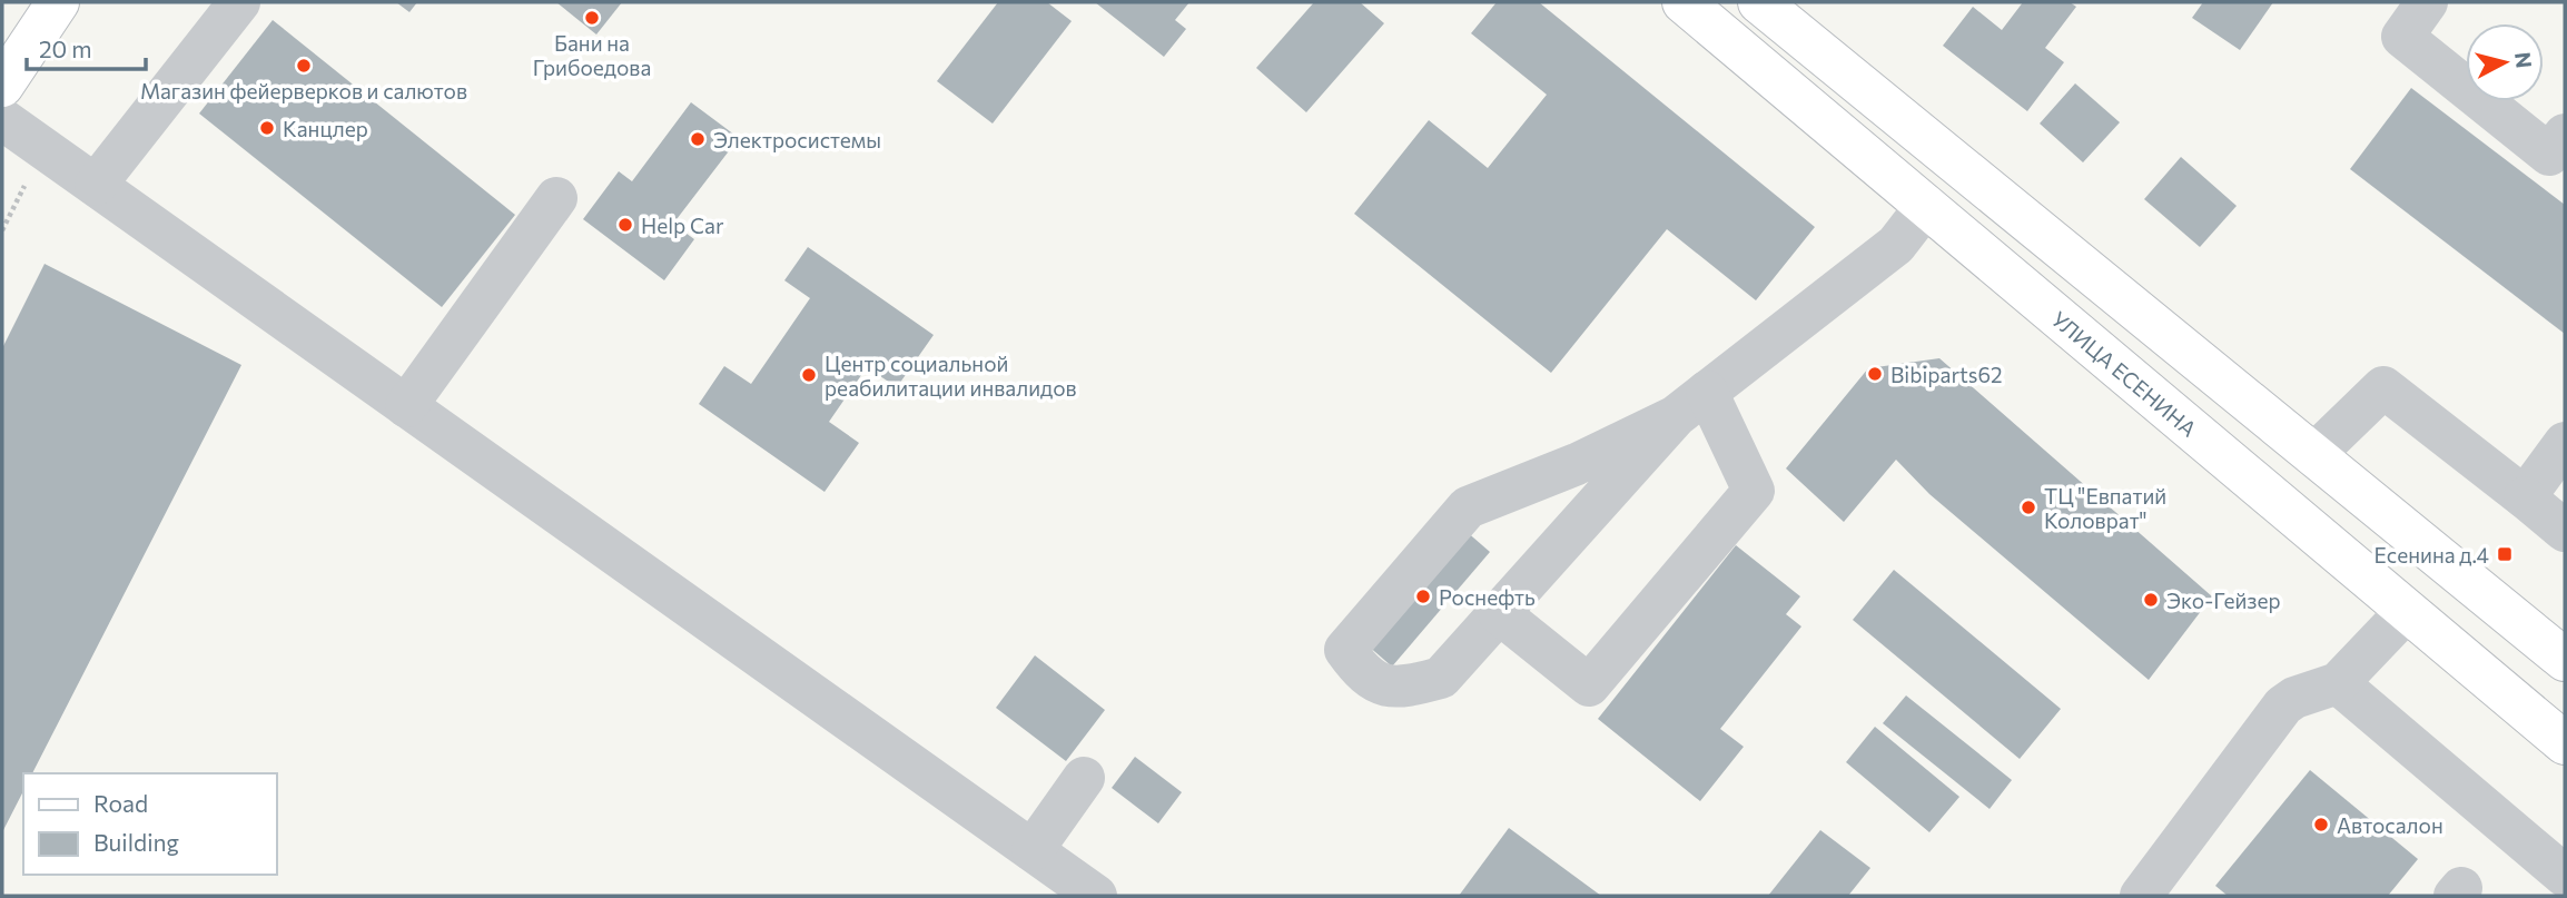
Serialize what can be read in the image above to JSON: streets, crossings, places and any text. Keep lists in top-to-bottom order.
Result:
{
  "streets": {
    "main road": ["УЛИЦА ЕСЕНИНА"]
  },
  "places": {
    "other": [
      "Бани на Грибоедова",
      "Магазин фейерверков и салютов",
      "Канцлер",
      "Электросистемы",
      "Help Car",
      "Bibiparts62",
      "Центр социальной реабилитации инвалидов",
      "ТЦ \"Евпатий Коловрат\"",
      "Роснефть",
      "Эко-Гейзер",
      "Автосалон"
    ],
    "transit": ["Есенина д.4"]
  },
  "legend": ["Road", "Building"],
  "scale_bar": "20 m",
  "north": "right"
}
